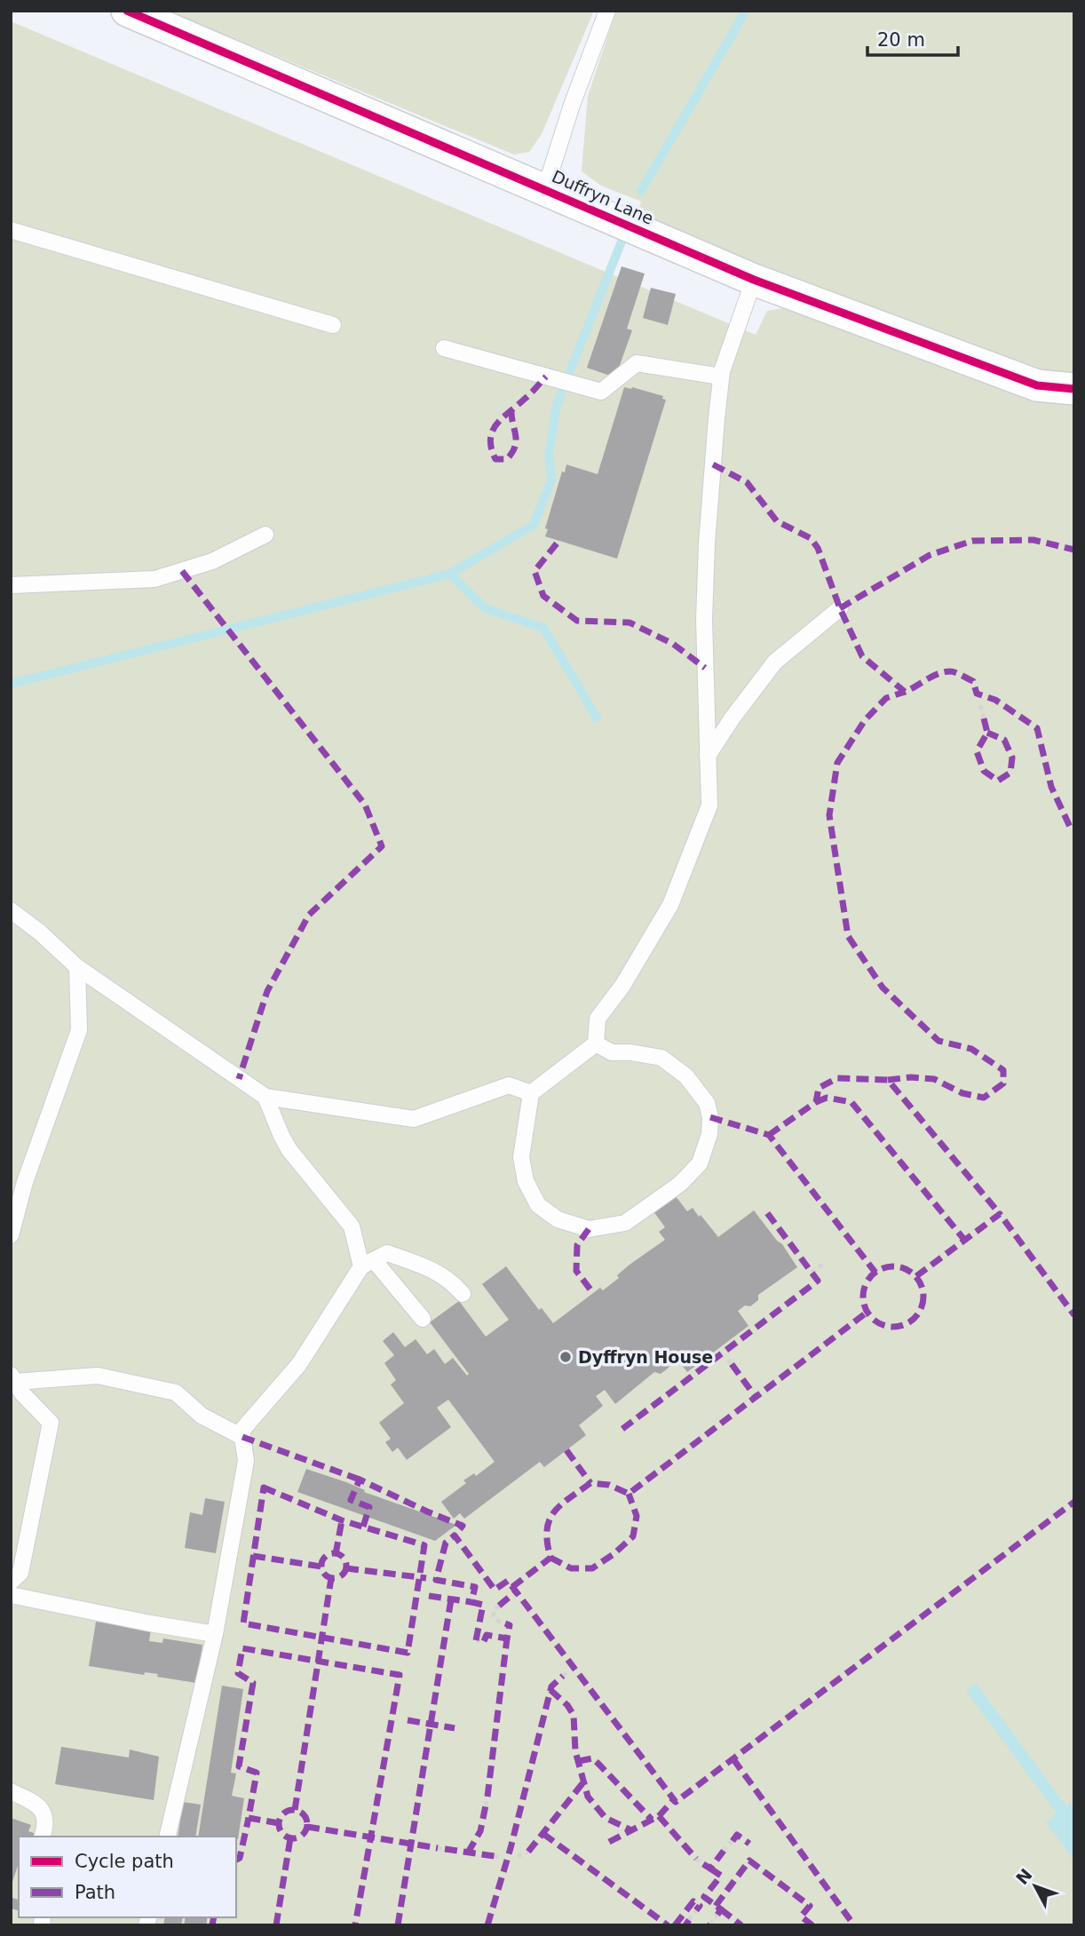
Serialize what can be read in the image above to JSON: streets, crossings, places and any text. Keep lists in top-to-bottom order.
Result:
{
  "streets": {
    "street": ["Duffryn Lane"]
  },
  "places": ["Dyffryn House"],
  "legend": ["Cycle path", "Path"],
  "scale_bar": "20 m",
  "north": "top left"
}
